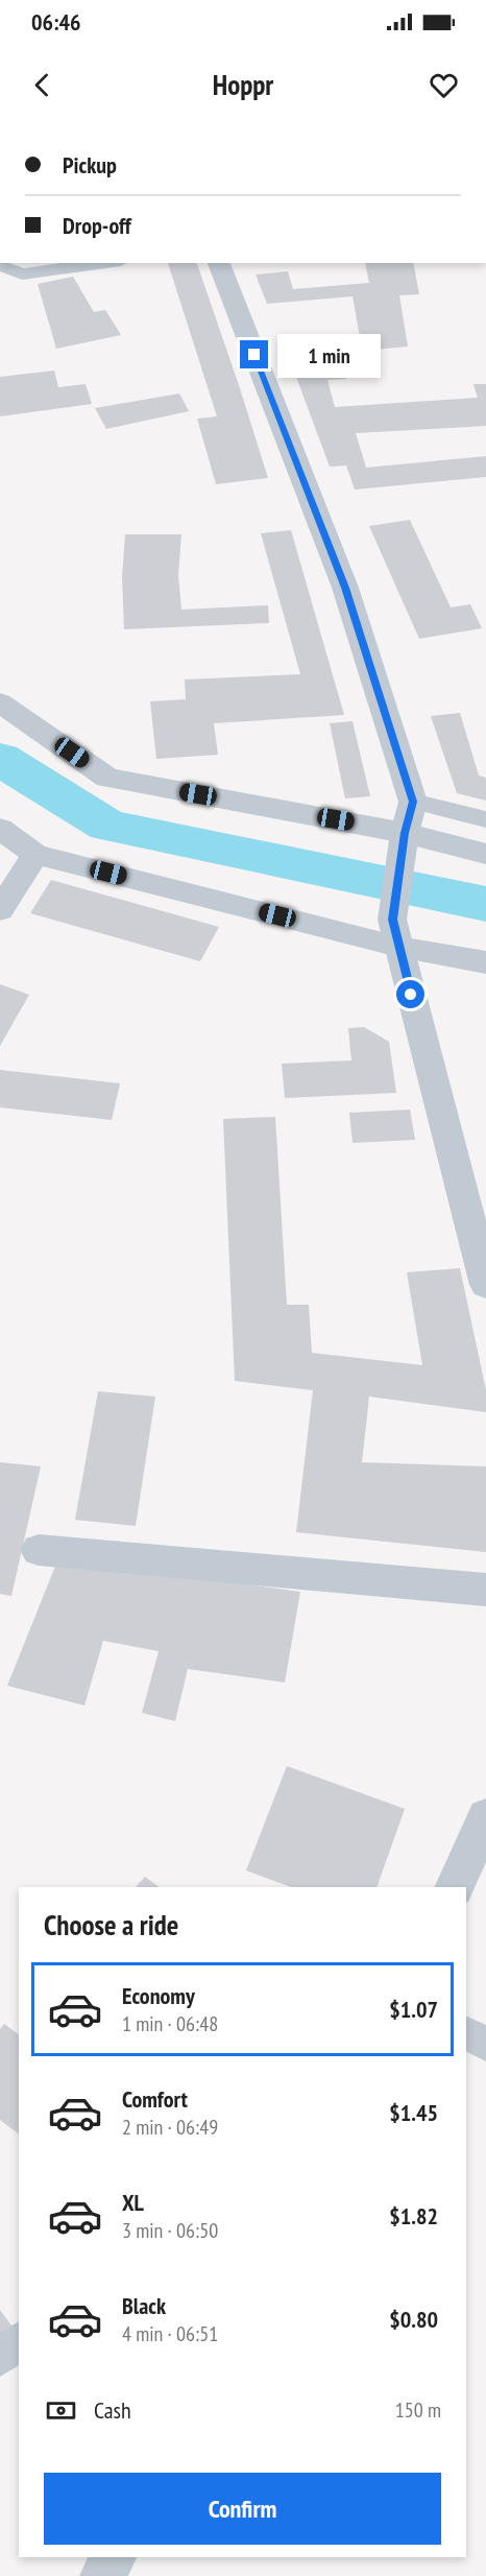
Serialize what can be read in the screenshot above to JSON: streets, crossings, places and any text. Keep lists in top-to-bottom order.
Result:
{
  "page": {
    "status": "06:46",
    "header": "Hoppr",
    "banner": ["Pickup", "Drop-off"],
    "bubble": "1 min",
    "heading": "Choose a ride",
    "list": [
      {
        "name": "Economy",
        "note": "1 min · 06:48",
        "value": "$1.07"
      },
      {
        "name": "Comfort",
        "note": "2 min · 06:49",
        "value": "$1.45"
      },
      {
        "name": "XL",
        "note": "3 min · 06:50",
        "value": "$1.82"
      },
      {
        "name": "Black",
        "note": "4 min · 06:51",
        "value": "$0.80"
      }
    ],
    "pay": ["Cash", "150 m"],
    "buttons": "Confirm"
  }
}
